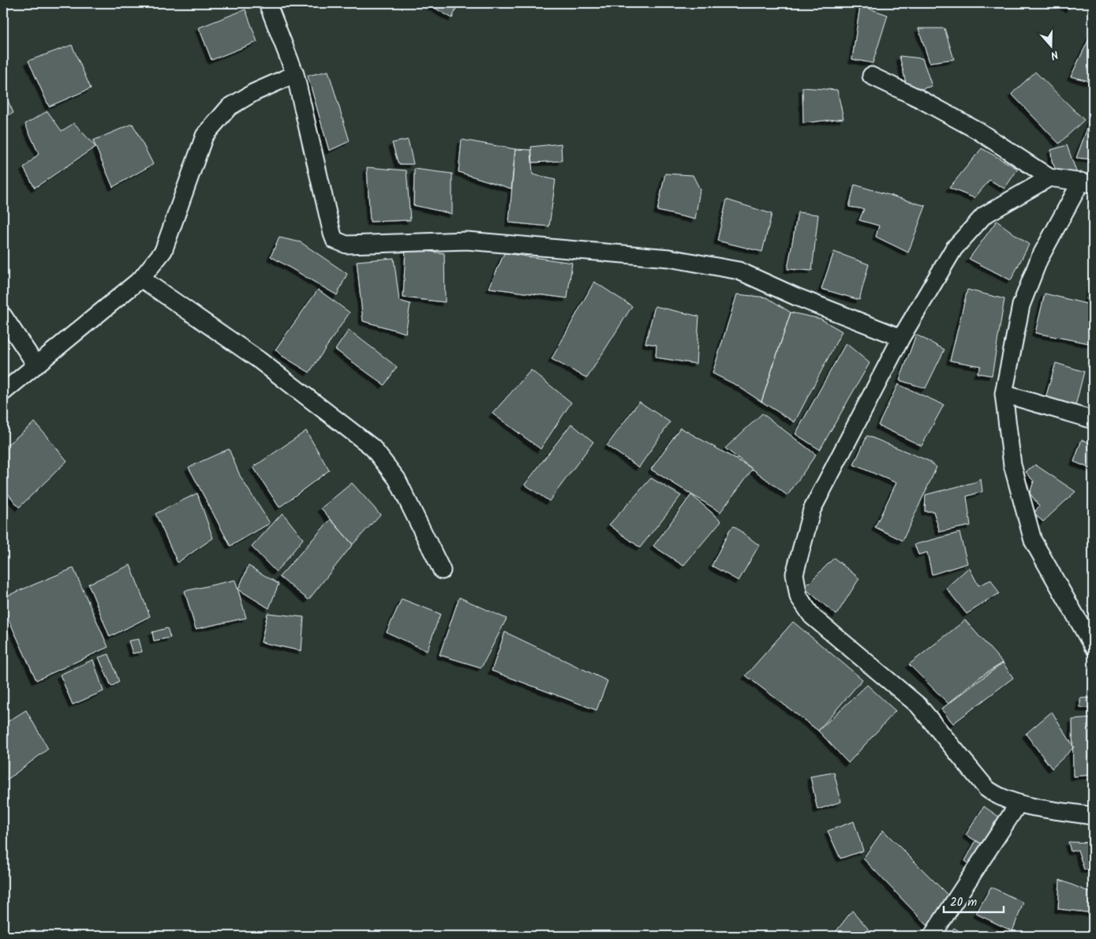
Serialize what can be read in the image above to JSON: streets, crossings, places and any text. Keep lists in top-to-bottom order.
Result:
{
  "scale_bar": "20 m",
  "north": "bottom"
}
